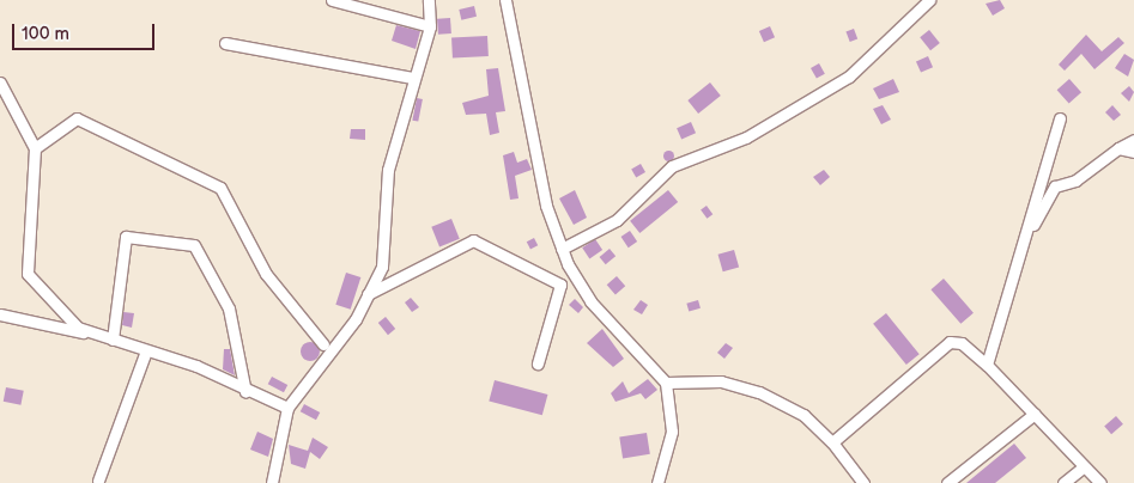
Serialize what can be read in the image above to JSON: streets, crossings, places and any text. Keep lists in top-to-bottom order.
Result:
{
  "scale_bar": "100 m"
}
